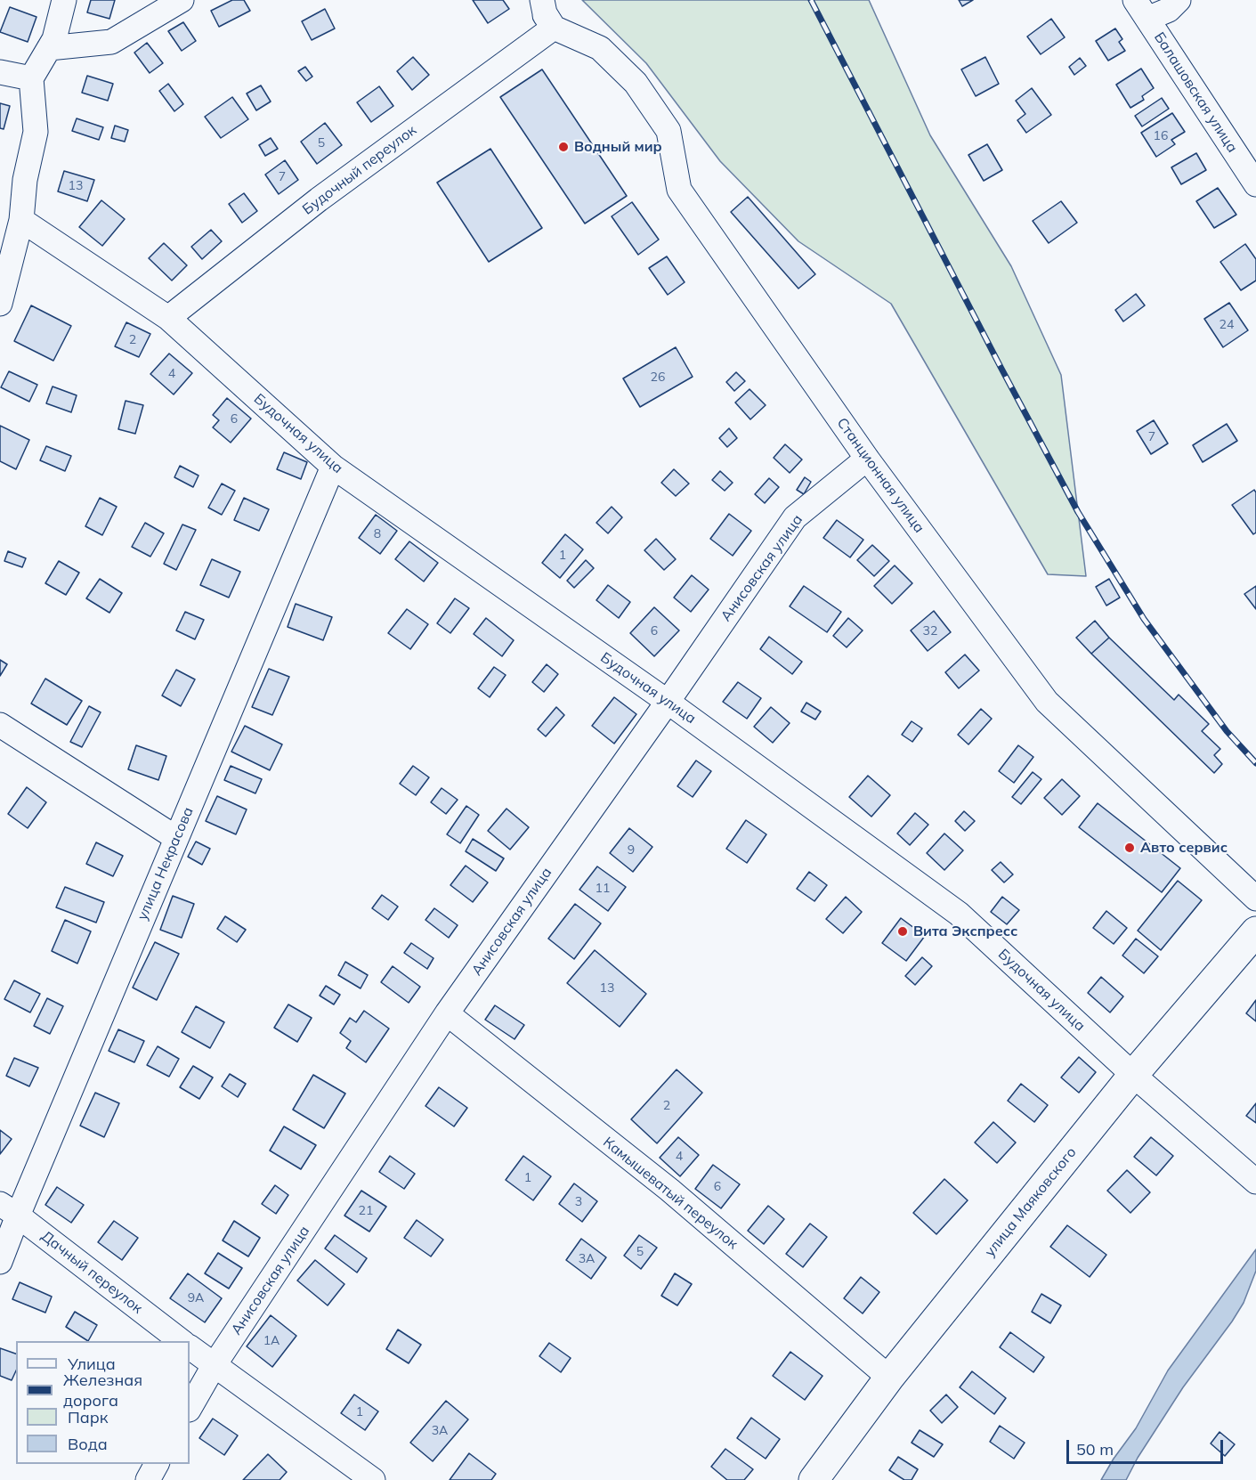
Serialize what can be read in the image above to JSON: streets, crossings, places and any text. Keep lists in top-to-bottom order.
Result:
{
  "streets": {
    "main road": ["улица Маяковского"],
    "street": [
      "Балашовская улица",
      "Будочный переулок",
      "Будочная улица",
      "Станционная улица",
      "Анисовская улица",
      "улица Некрасова",
      "Камышеватый переулок",
      "Дачный переулок"
    ]
  },
  "crossings": [
    ["Будочный переулок", "Будочная улица"],
    ["Будочный переулок", "Станционная улица"],
    ["Будочная улица", "Анисовская улица"],
    ["Будочная улица", "улица Некрасова"],
    ["Будочная улица", "улица Маяковского"],
    ["Станционная улица", "Анисовская улица"],
    ["Анисовская улица", "Камышеватый переулок"],
    ["улица Некрасова", "Дачный переулок"],
    ["Камышеватый переулок", "улица Маяковского"]
  ],
  "places": ["Водный мир", "Авто сервис", "Вита Экспресс"],
  "house_numbers": [
    "16",
    "5",
    "7",
    "13",
    "24",
    "2",
    "4",
    "26",
    "6",
    "7",
    "8",
    "1",
    "6",
    "32",
    "9",
    "11",
    "13",
    "2",
    "4",
    "1",
    "6",
    "3",
    "21",
    "5",
    "3А",
    "9А",
    "1А",
    "1",
    "3А"
  ],
  "legend": [
    "Улица",
    "Железная дорога",
    "Парк",
    "Вода"
  ],
  "scale_bar": "50 m"
}
